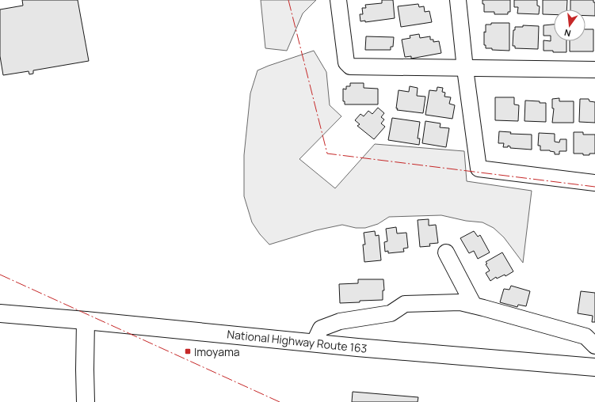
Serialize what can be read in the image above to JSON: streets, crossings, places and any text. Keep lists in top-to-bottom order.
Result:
{
  "streets": {
    "main road": ["National Highway Route 163"]
  },
  "places": {
    "transit": ["Imoyama"]
  },
  "north": "bottom"
}
